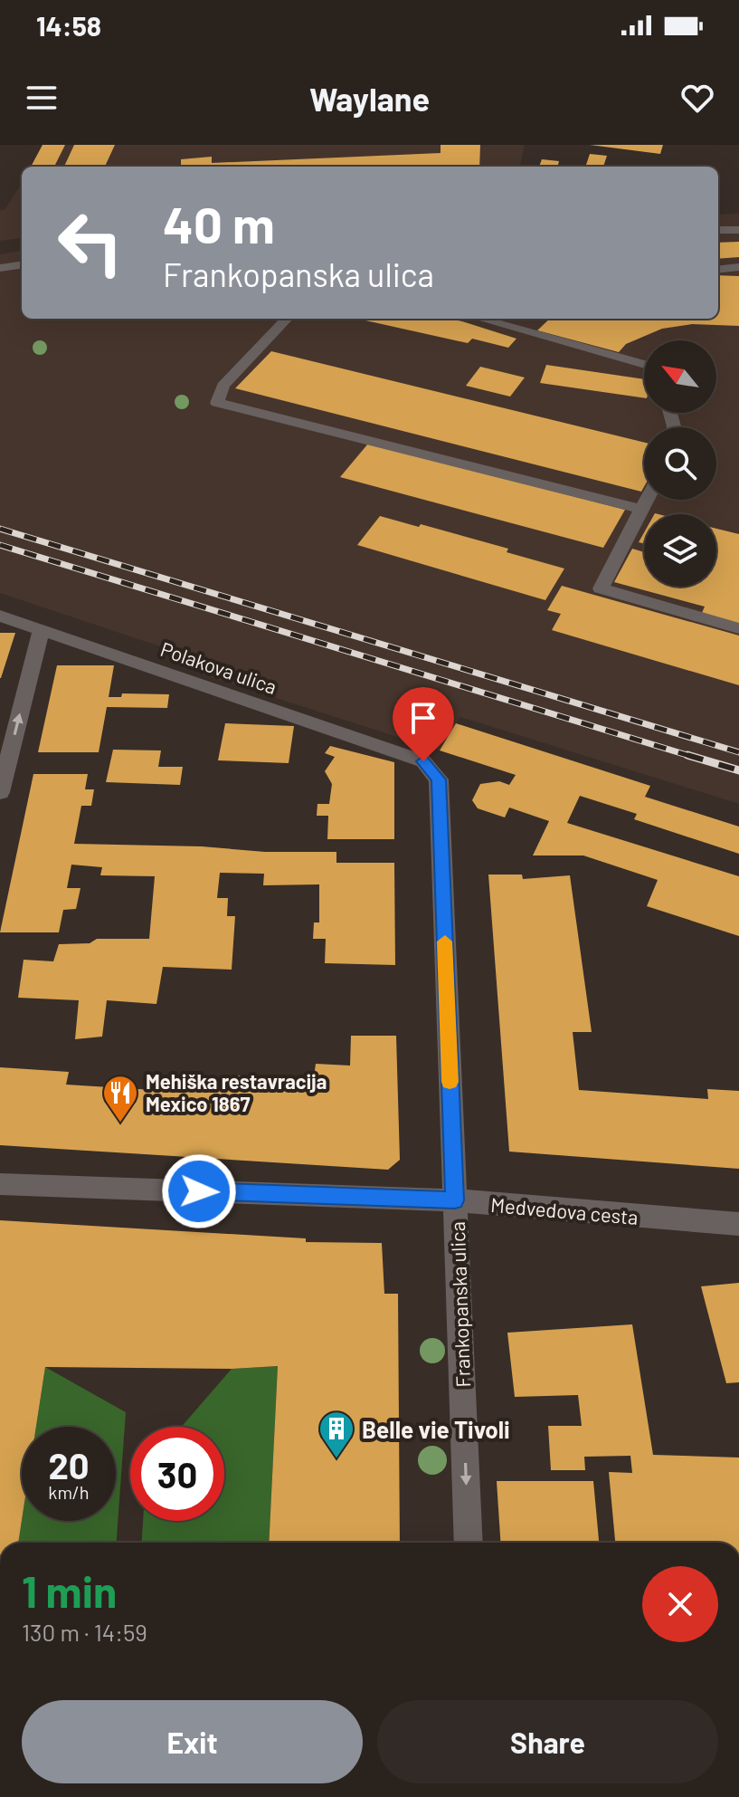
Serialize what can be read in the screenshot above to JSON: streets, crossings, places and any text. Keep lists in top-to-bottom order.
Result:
{
  "streets": {
    "street": ["Polakova ulica", "Medvedova cesta", "Frankopanska ulica"]
  },
  "crossings": [
    ["Polakova ulica", "Frankopanska ulica"],
    ["Medvedova cesta", "Frankopanska ulica"]
  ],
  "one_way": ["Frankopanska ulica"],
  "places": {
    "restaurant": ["Mehiška restavracija Mexico 1867"],
    "building": ["Belle vie Tivoli"]
  },
  "north": "top left",
  "page": {
    "status": "14:58",
    "header": "Waylane",
    "turn": ["40 m", "Frankopanska ulica"],
    "speed": "20 km/h",
    "limit": "30",
    "heading": ["1 min", "130 m · 14:59"],
    "buttons": ["Exit", "Share"]
  }
}
